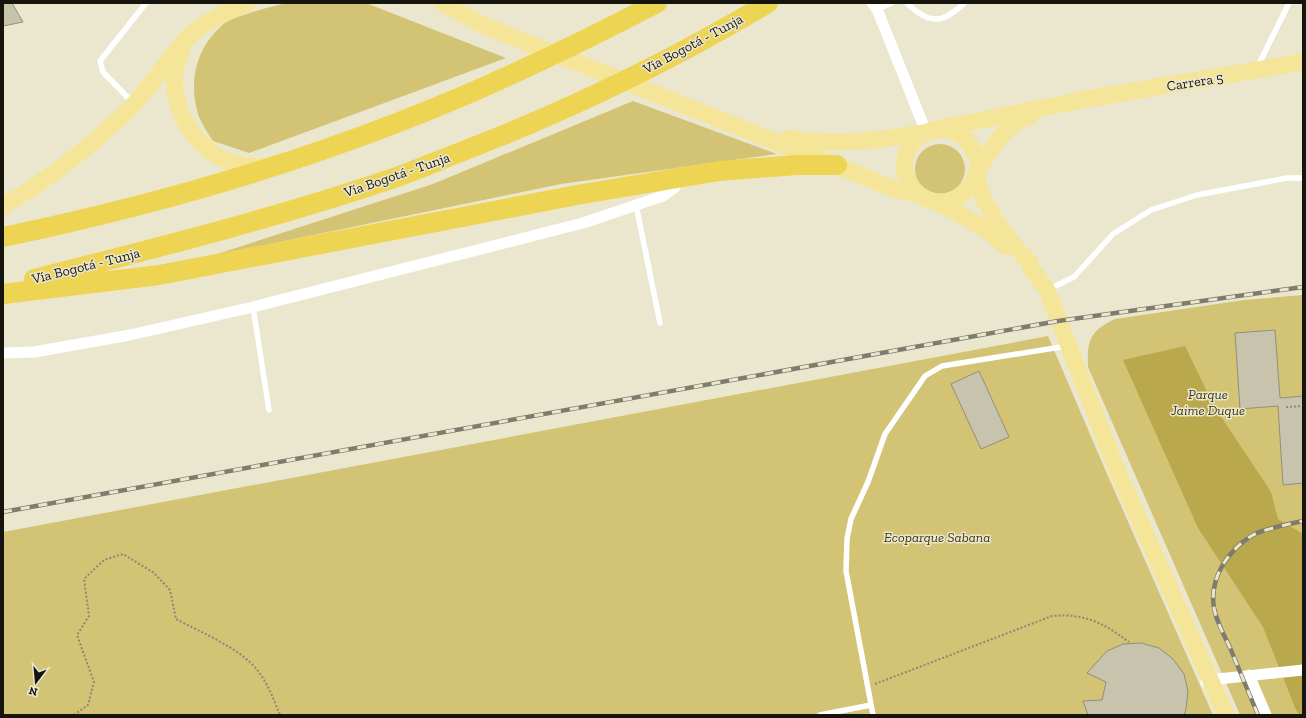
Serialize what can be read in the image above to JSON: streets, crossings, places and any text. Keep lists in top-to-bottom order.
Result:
{
  "streets": {
    "highway": ["Vía Bogotá - Tunja"],
    "main road": ["Carrera 5"]
  },
  "parks": ["Parque Jaime Duque", "Ecoparque Sabana"],
  "north": "bottom"
}
